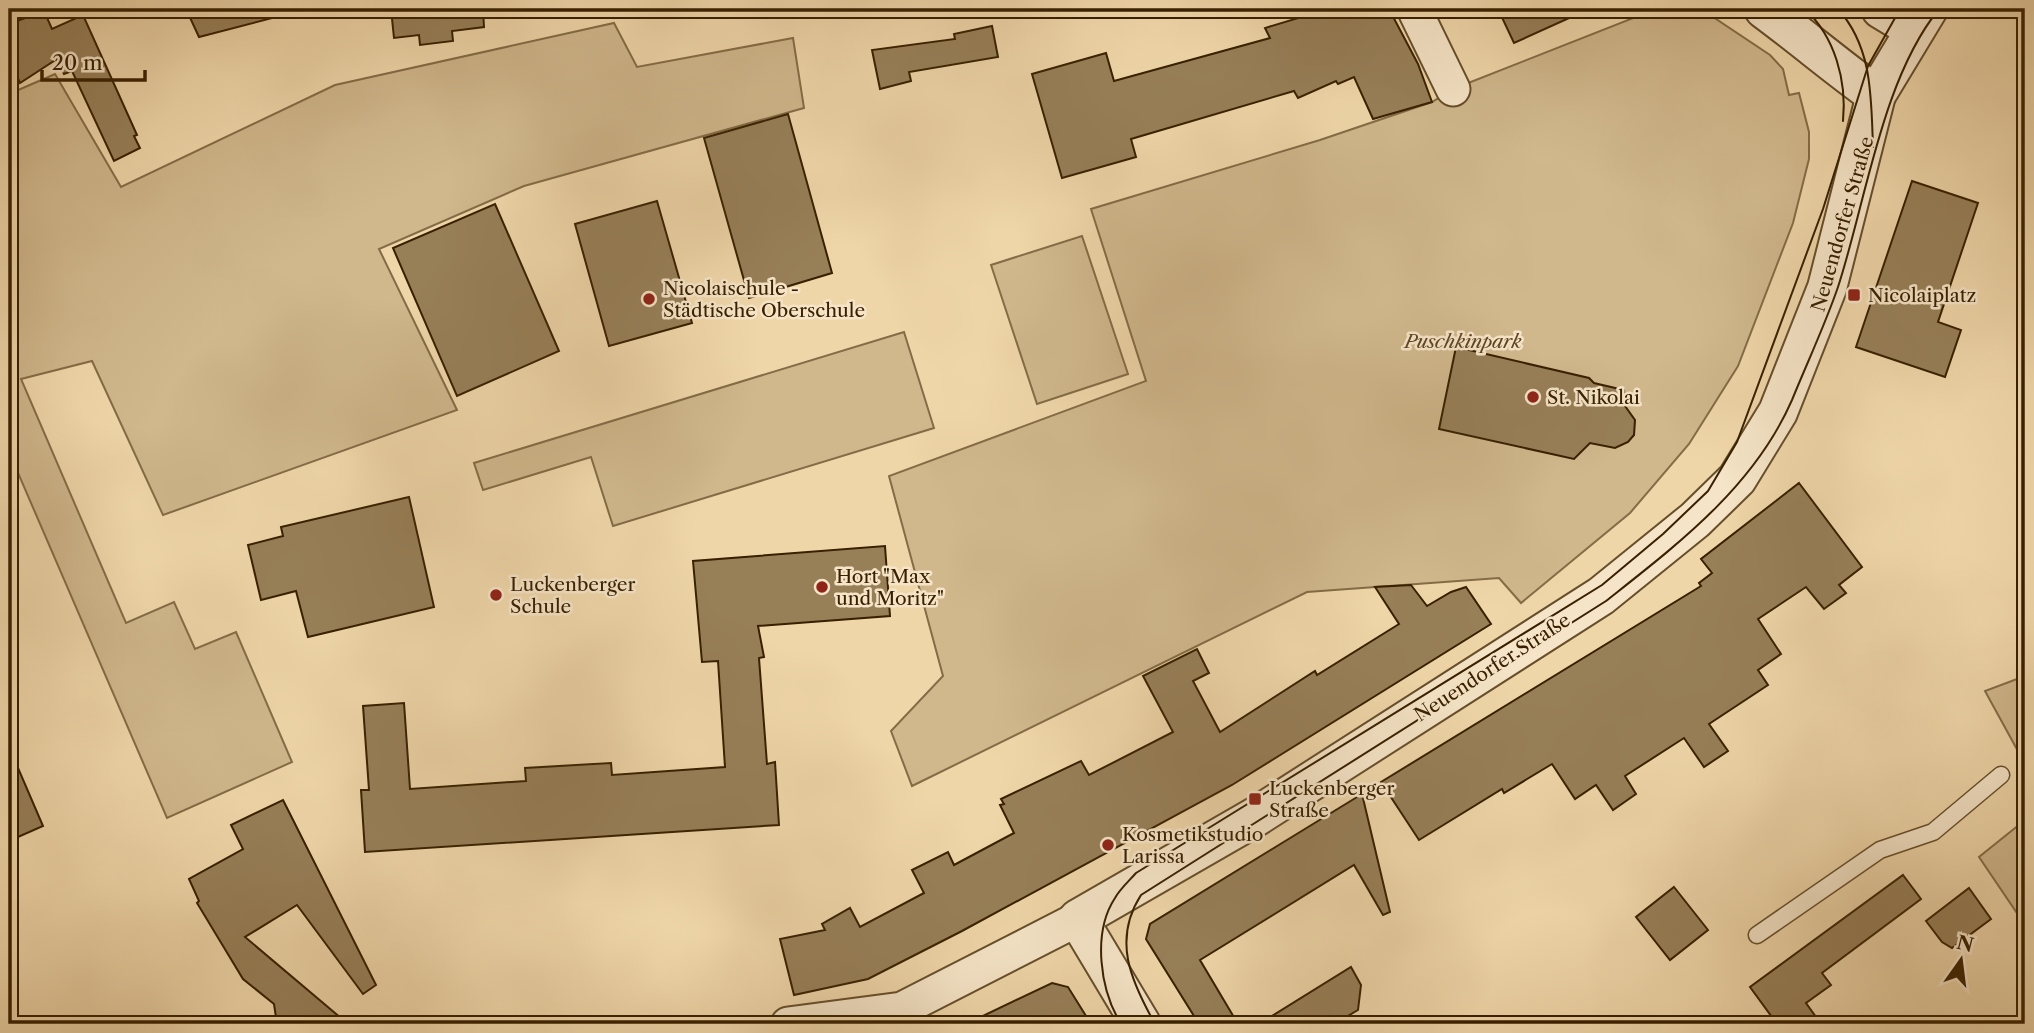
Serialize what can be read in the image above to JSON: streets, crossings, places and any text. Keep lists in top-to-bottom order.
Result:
{
  "streets": {
    "street": ["Neuendorfer Straße"]
  },
  "parks": ["Puschkinpark"],
  "places": {
    "transit": ["Nicolaiplatz", "Luckenberger Straße"],
    "other": [
      "Nicolaischule - Städtische Oberschule",
      "St. Nikolai",
      "Hort \"Max und Moritz\"",
      "Luckenberger Schule",
      "Kosmetikstudio Larissa"
    ]
  },
  "scale_bar": "20 m",
  "north": "top"
}
